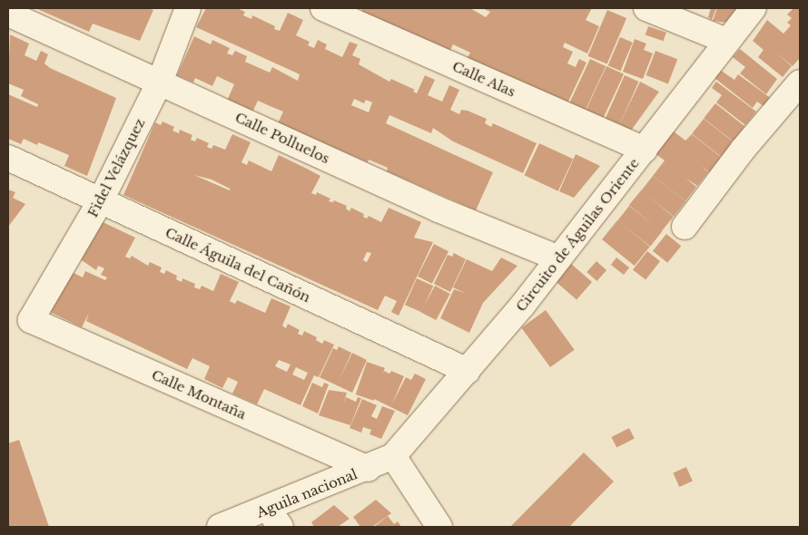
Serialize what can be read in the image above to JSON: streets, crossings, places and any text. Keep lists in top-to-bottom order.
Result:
{
  "streets": {
    "street": [
      "Calle Alas",
      "Calle Polluelos",
      "Fidel Velázquez",
      "Circuito de Águilas Oriente",
      "Calle Águila del Cañón",
      "Calle Montaña",
      "Aguila nacional"
    ]
  },
  "crossings": [
    ["Calle Alas", "Circuito de Águilas Oriente"],
    ["Calle Polluelos", "Fidel Velázquez"],
    ["Calle Polluelos", "Circuito de Águilas Oriente"],
    ["Fidel Velázquez", "Calle Águila del Cañón"],
    ["Fidel Velázquez", "Calle Montaña"],
    ["Circuito de Águilas Oriente", "Calle Águila del Cañón"],
    ["Circuito de Águilas Oriente", "Aguila nacional"],
    ["Calle Montaña", "Aguila nacional"]
  ]
}
